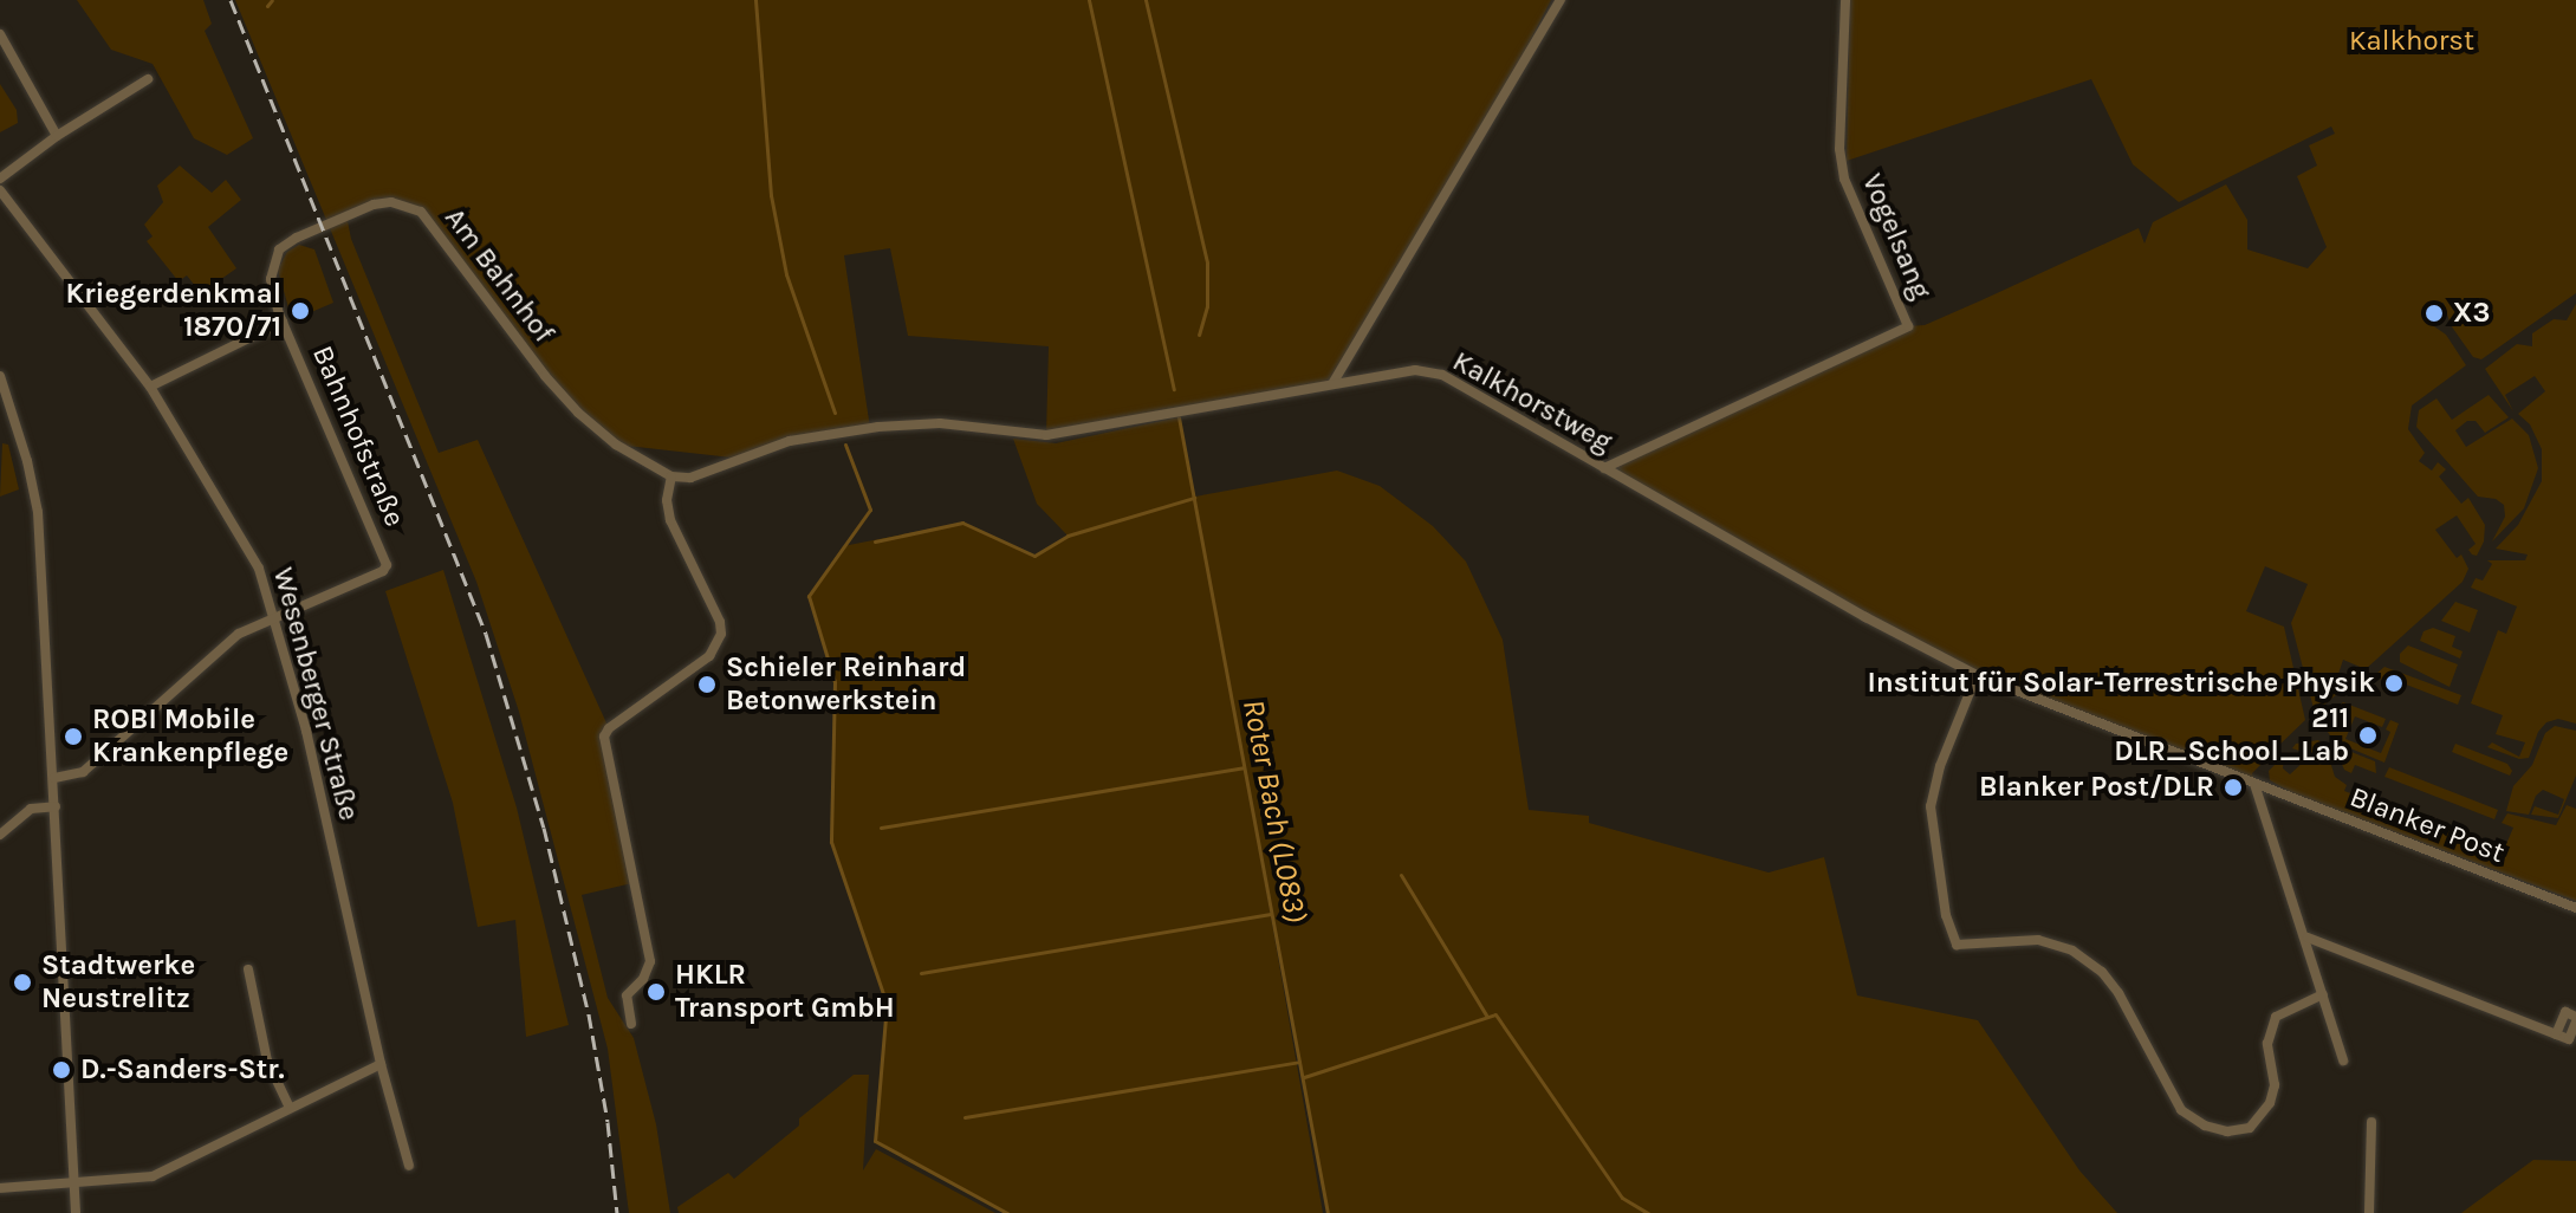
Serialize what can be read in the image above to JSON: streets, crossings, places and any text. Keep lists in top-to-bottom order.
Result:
{
  "streets": {
    "street": [
      "Vogelsang",
      "Am Bahnhof",
      "Kalkhorstweg",
      "Bahnhofstraße",
      "Wesenberger Straße",
      "Blanker Post"
    ]
  },
  "crossings": [
    ["Vogelsang", "Kalkhorstweg"],
    ["Am Bahnhof", "Kalkhorstweg"],
    ["Am Bahnhof", "Bahnhofstraße"],
    ["Kalkhorstweg", "Blanker Post"],
    ["Bahnhofstraße", "Wesenberger Straße"]
  ],
  "water": ["Roter Bach (L083)"],
  "parks": ["Kalkhorst"],
  "places": [
    "Kriegerdenkmal 1870/71",
    "X3",
    "Institut für Solar-Terrestrische Physik",
    "Schieler Reinhard Betonwerkstein",
    "211 DLR_School_Lab",
    "ROBI Mobile Krankenpflege",
    "Blanker Post/DLR",
    "Stadtwerke Neustrelitz",
    "HKLR Transport GmbH",
    "D.-Sanders-Str."
  ]
}
